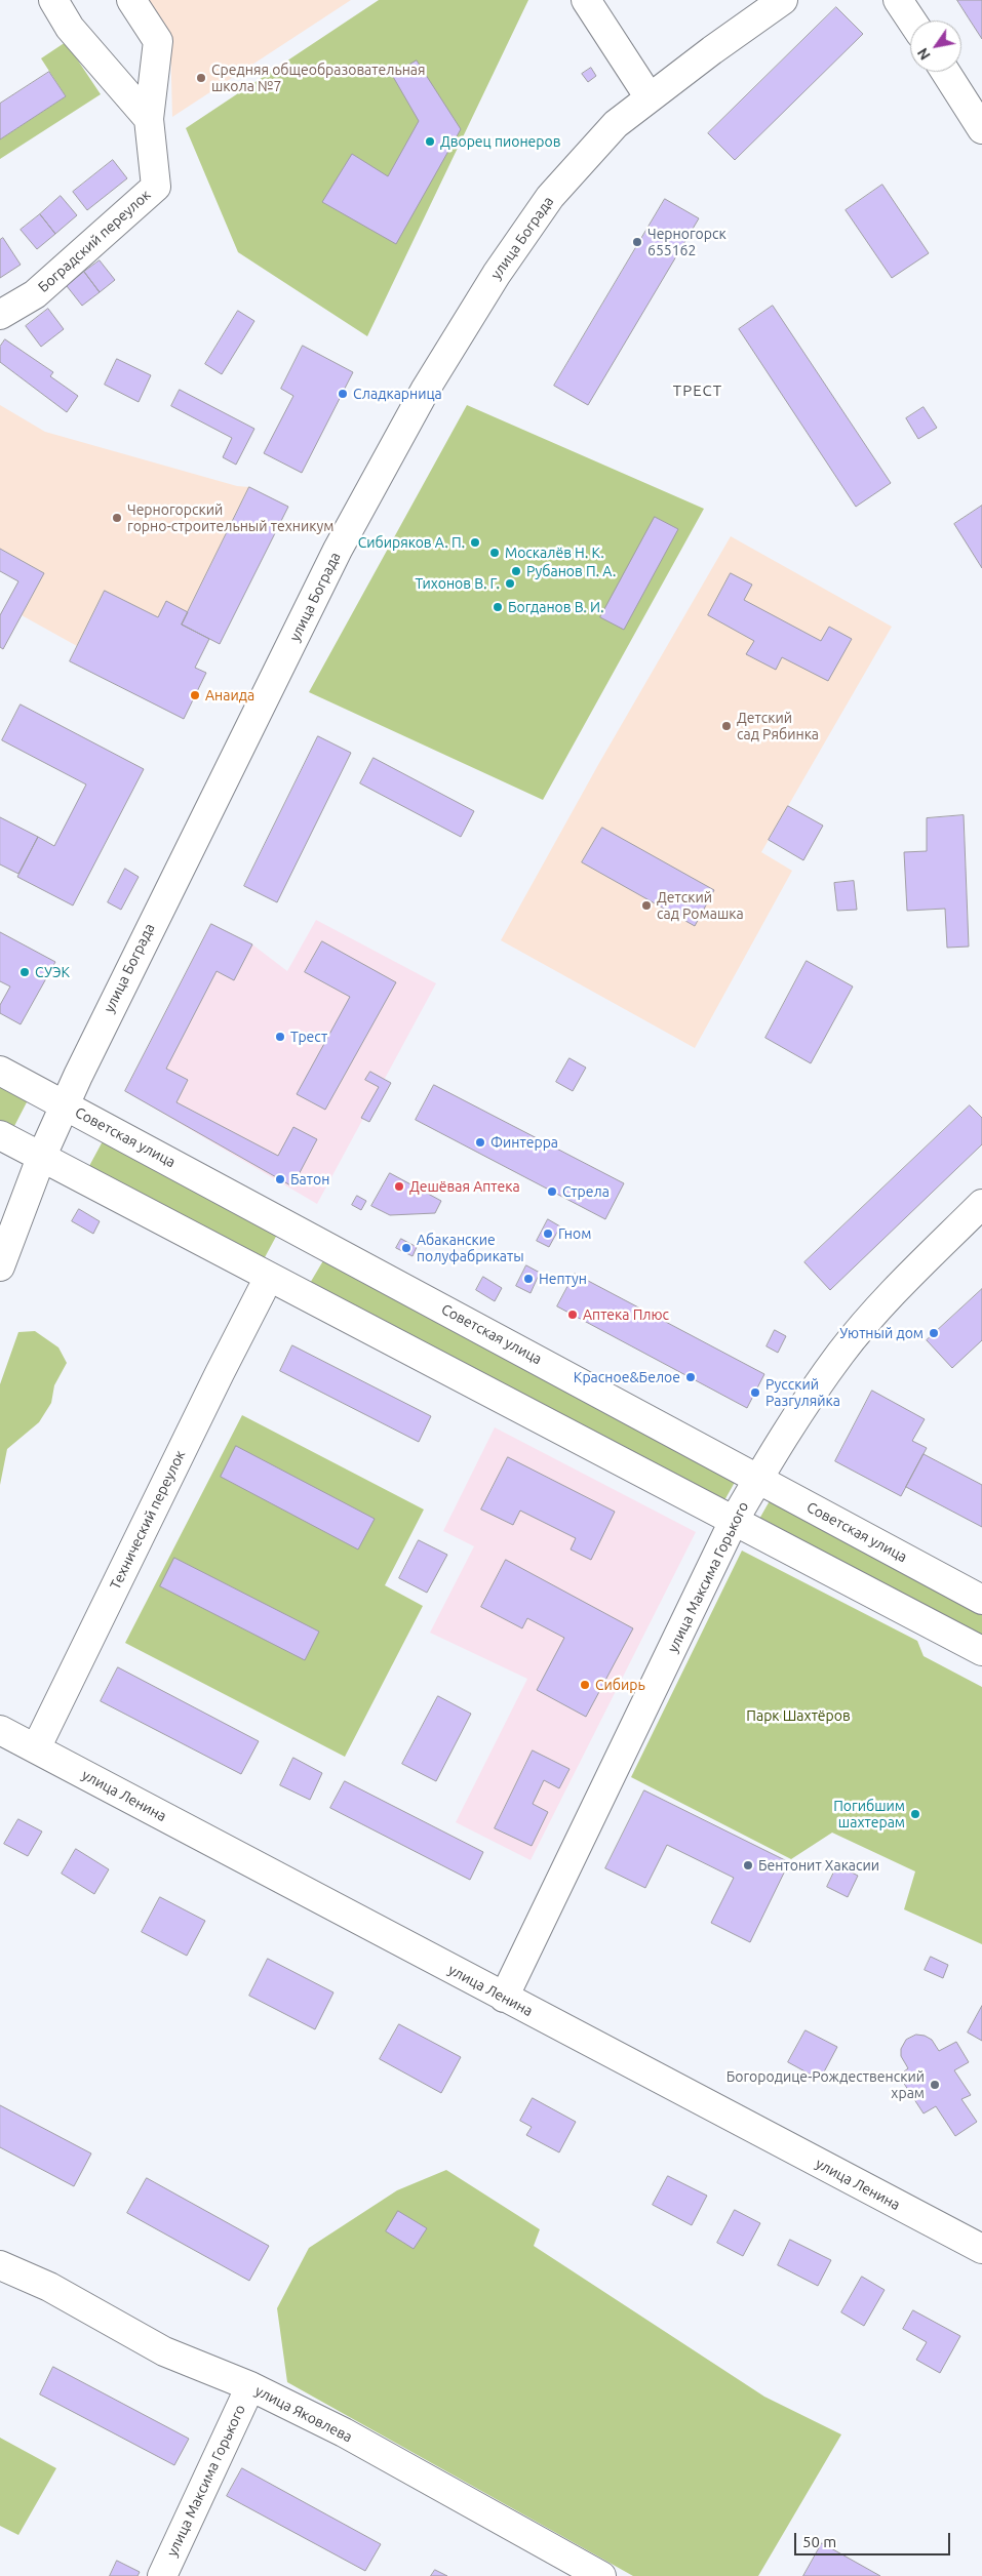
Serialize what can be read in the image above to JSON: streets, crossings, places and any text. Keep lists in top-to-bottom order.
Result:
{
  "streets": {
    "street": [
      "улица Бограда",
      "Боградский переулок",
      "Советская улица",
      "Технический переулок",
      "улица Максима Горького",
      "улица Ленина",
      "улица Яковлева"
    ]
  },
  "crossings": [
    ["улица Бограда", "Советская улица"],
    ["Советская улица", "улица Максима Горького"],
    ["Технический переулок", "улица Ленина"],
    ["улица Максима Горького", "улица Ленина"],
    ["улица Максима Горького", "улица Яковлева"]
  ],
  "districts": ["ТРЕСТ"],
  "parks": ["Парк Шахтёров"],
  "places": [
    "Средняя общеобразовательная школа №7",
    "Дворец пионеров",
    "Черногорск 655162",
    "Сладкарница",
    "Черногорский горно-строительный техникум",
    "Сибиряков А. П.",
    "Москалёв Н. К.",
    "Рубанов П. А.",
    "Тихонов В. Г.",
    "Богданов В. И.",
    "Анаида",
    "Детский сад Рябинка",
    "Детский сад Ромашка",
    "СУЭК",
    "Трест",
    "Финтерра",
    "Батон",
    "Дешёвая Аптека",
    "Стрела",
    "Гном",
    "Абаканские полуфабрикаты",
    "Нептун",
    "Аптека Плюс",
    "Уютный дом",
    "Красное&Белое",
    "Русский Разгуляйка",
    "Сибирь",
    "Погибшим шахтерам",
    "Бентонит Хакасии",
    "Богородице-Рождественский храм"
  ],
  "scale_bar": "50 m",
  "north": "bottom left"
}
